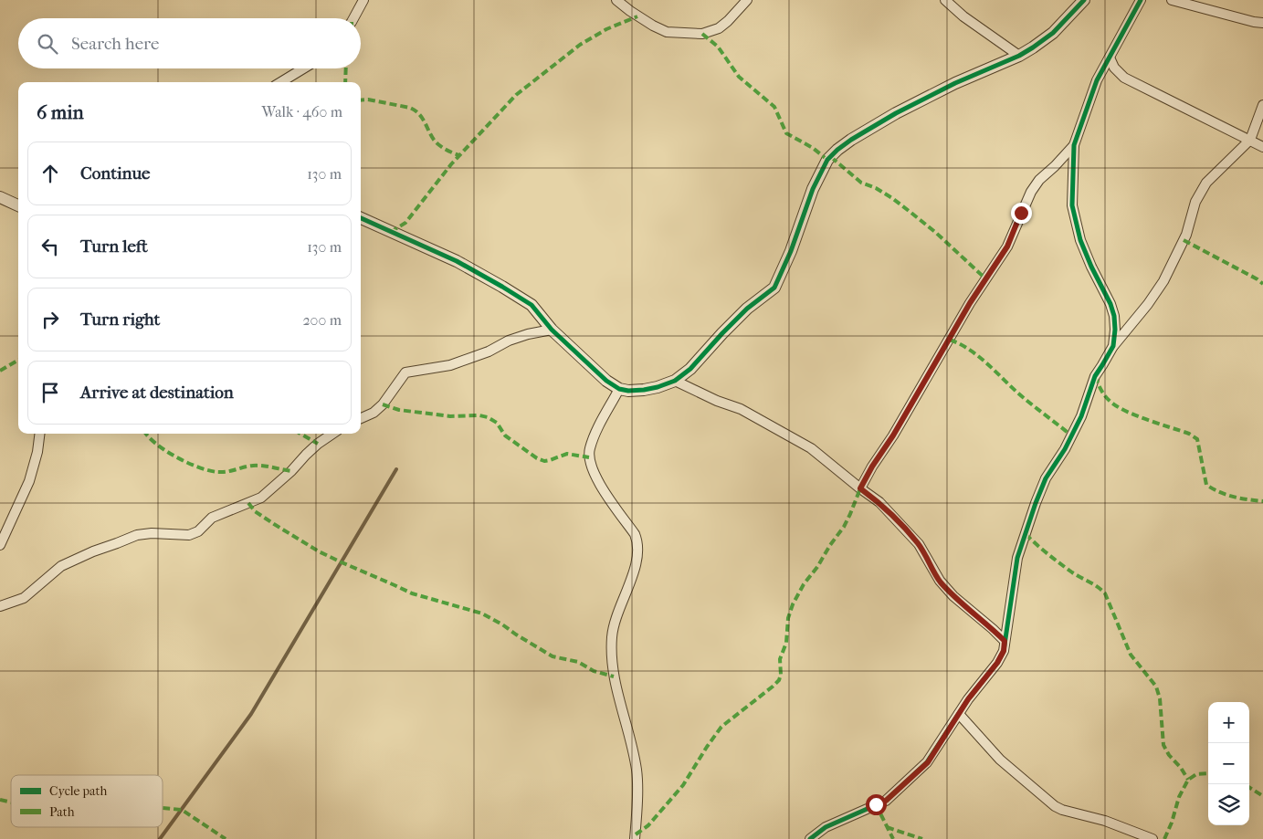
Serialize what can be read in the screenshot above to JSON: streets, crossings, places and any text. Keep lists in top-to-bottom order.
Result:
{
  "legend": ["Cycle path", "Path"],
  "page": {
    "search": "Search here",
    "heading": ["6 min", "Walk · 460 m"],
    "list": [
      ["Continue", "130 m"],
      ["Turn left", "130 m"],
      ["Turn right", "200 m"],
      "Arrive at destination"
    ],
    "map_buttons": ["+", "−"]
  }
}
